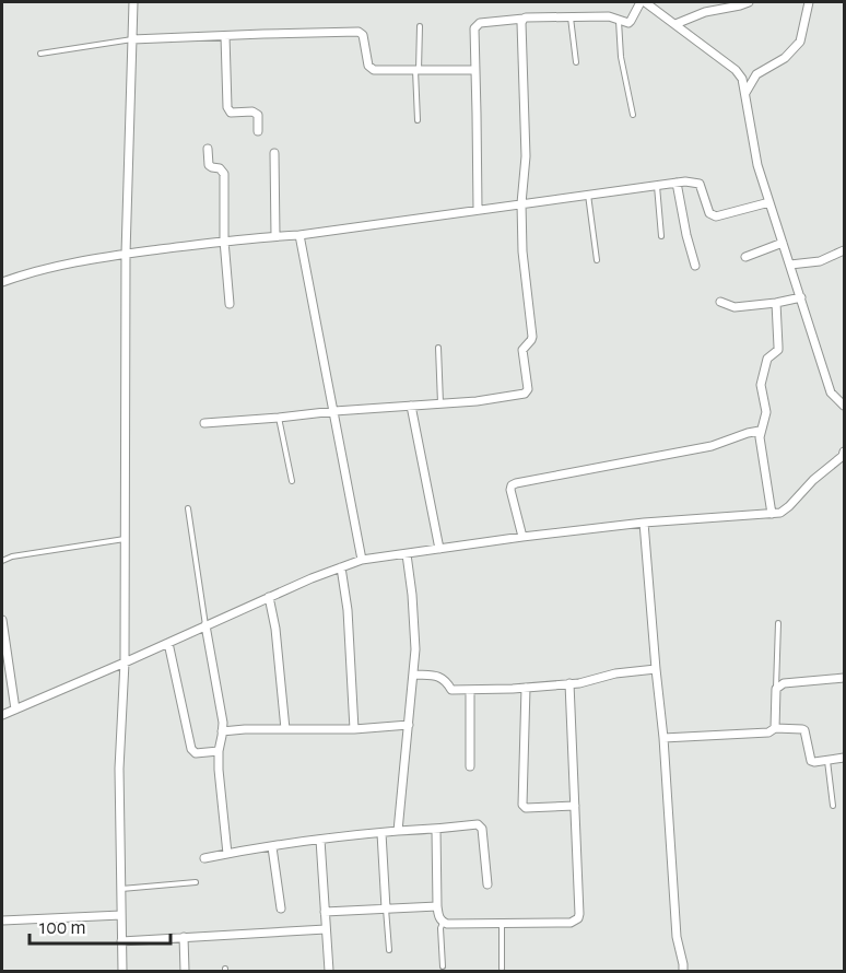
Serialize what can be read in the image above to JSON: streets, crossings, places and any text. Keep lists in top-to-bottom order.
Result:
{
  "scale_bar": "100 m"
}
